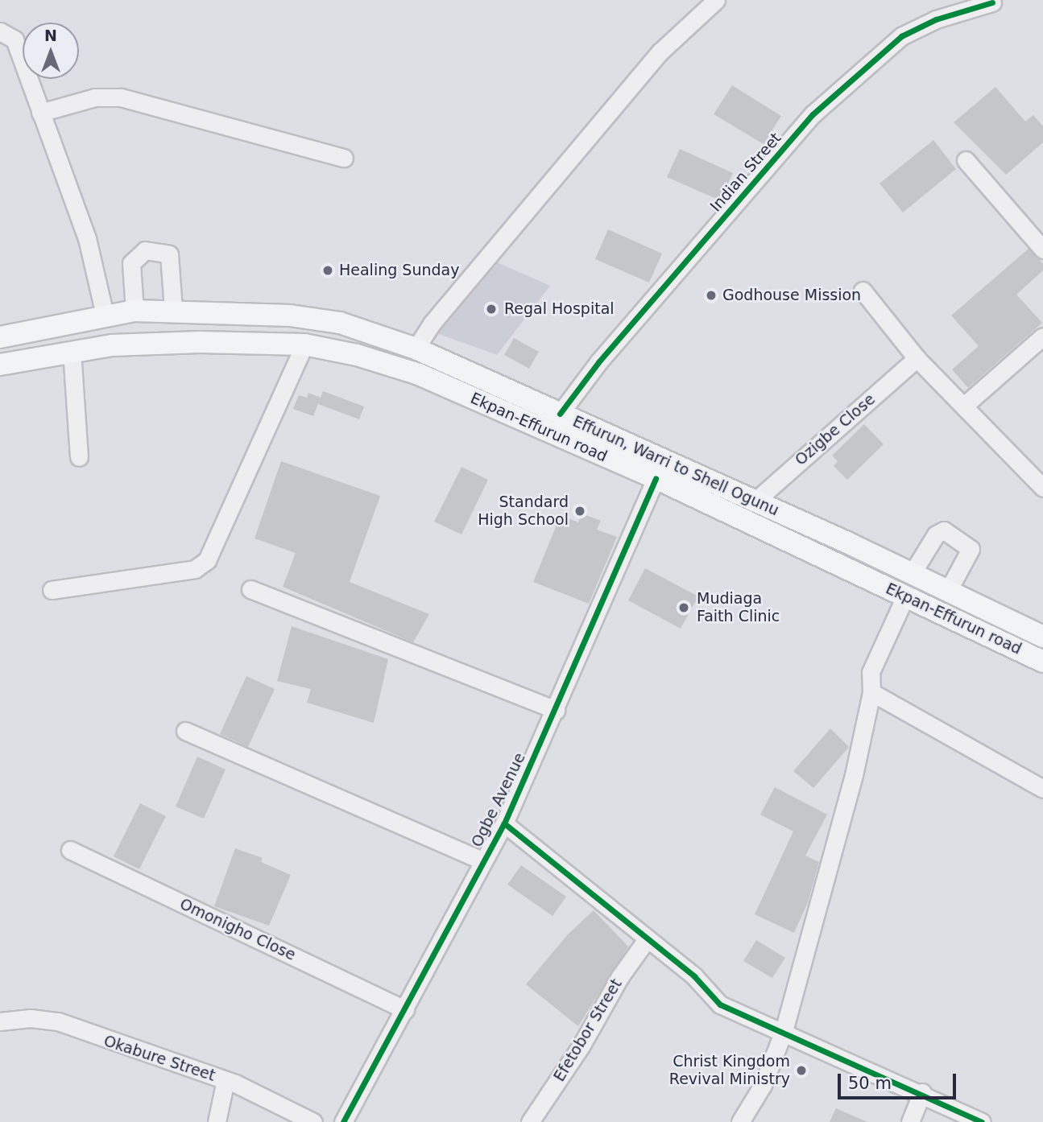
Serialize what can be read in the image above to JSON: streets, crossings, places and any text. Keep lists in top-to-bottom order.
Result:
{
  "streets": {
    "main road": ["Ekpan-Effurun road", "Effurun, Warri to Shell Ogunu"],
    "street": [
      "Indian Street",
      "Ozigbe Close",
      "Ogbe Avenue",
      "Omonigho Close",
      "Efetobor Street",
      "Okabure Street"
    ]
  },
  "crossings": [
    ["Indian Street", "Effurun, Warri to Shell Ogunu"],
    ["Ekpan-Effurun road", "Ogbe Avenue"],
    ["Ozigbe Close", "Effurun, Warri to Shell Ogunu"],
    ["Ogbe Avenue", "Omonigho Close"]
  ],
  "places": [
    "Healing Sunday",
    "Godhouse Mission",
    "Regal Hospital",
    "Standard High School",
    "Mudiaga Faith Clinic",
    "Christ Kingdom Revival Ministry"
  ],
  "scale_bar": "50 m",
  "north": "top"
}
